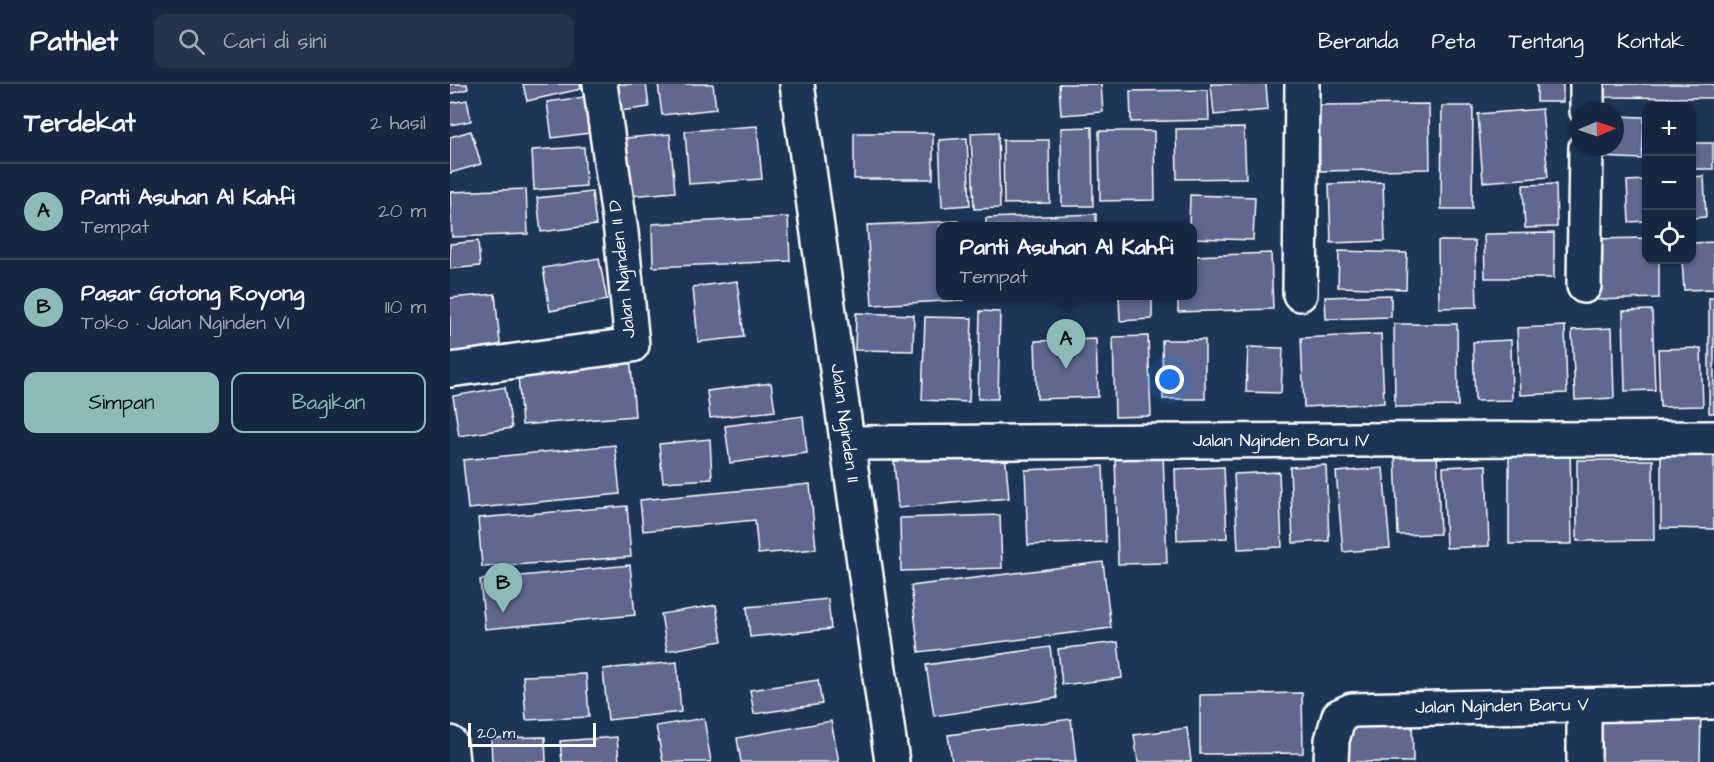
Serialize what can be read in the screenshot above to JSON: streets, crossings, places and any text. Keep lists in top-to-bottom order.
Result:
{
  "streets": {
    "street": [
      "Jalan Nginden II D",
      "Jalan Nginden II",
      "Jalan Nginden Baru IV",
      "Jalan Nginden Baru V"
    ]
  },
  "crossings": [
    ["Jalan Nginden II", "Jalan Nginden Baru IV"]
  ],
  "scale_bar": "20 m",
  "north": "right",
  "page": {
    "header": "Pathlet",
    "search": "Cari di sini",
    "nav": [
      "Beranda",
      "Peta",
      "Tentang",
      "Kontak"
    ],
    "heading": ["Terdekat", "2 hasil"],
    "map_buttons": ["+", "−"],
    "list": [
      {
        "mark": "A",
        "name": "Panti Asuhan Al Kahfi",
        "note": "Tempat",
        "value": "20 m"
      },
      {
        "mark": "B",
        "name": "Pasar Gotong Royong",
        "note": "Toko · Jalan Nginden VI",
        "value": "110 m"
      }
    ],
    "popup": ["Panti Asuhan Al Kahfi", "Tempat"],
    "pins": ["A", "B"],
    "buttons": ["Simpan", "Bagikan"],
    "scale": "20 m"
  }
}
